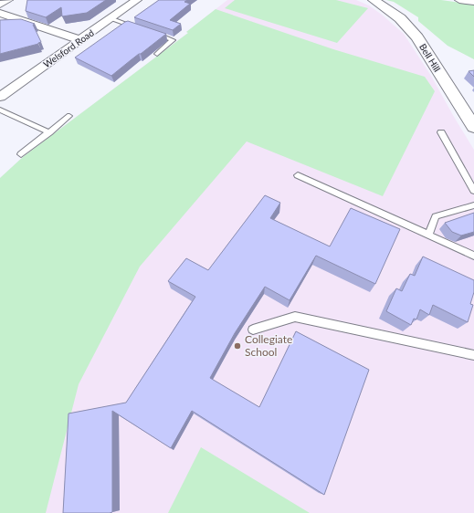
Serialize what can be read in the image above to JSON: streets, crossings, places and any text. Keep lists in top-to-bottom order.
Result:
{
  "streets": {
    "main road": ["Bell Hill"],
    "street": ["Welsford Road"]
  },
  "places": ["Collegiate School"]
}
